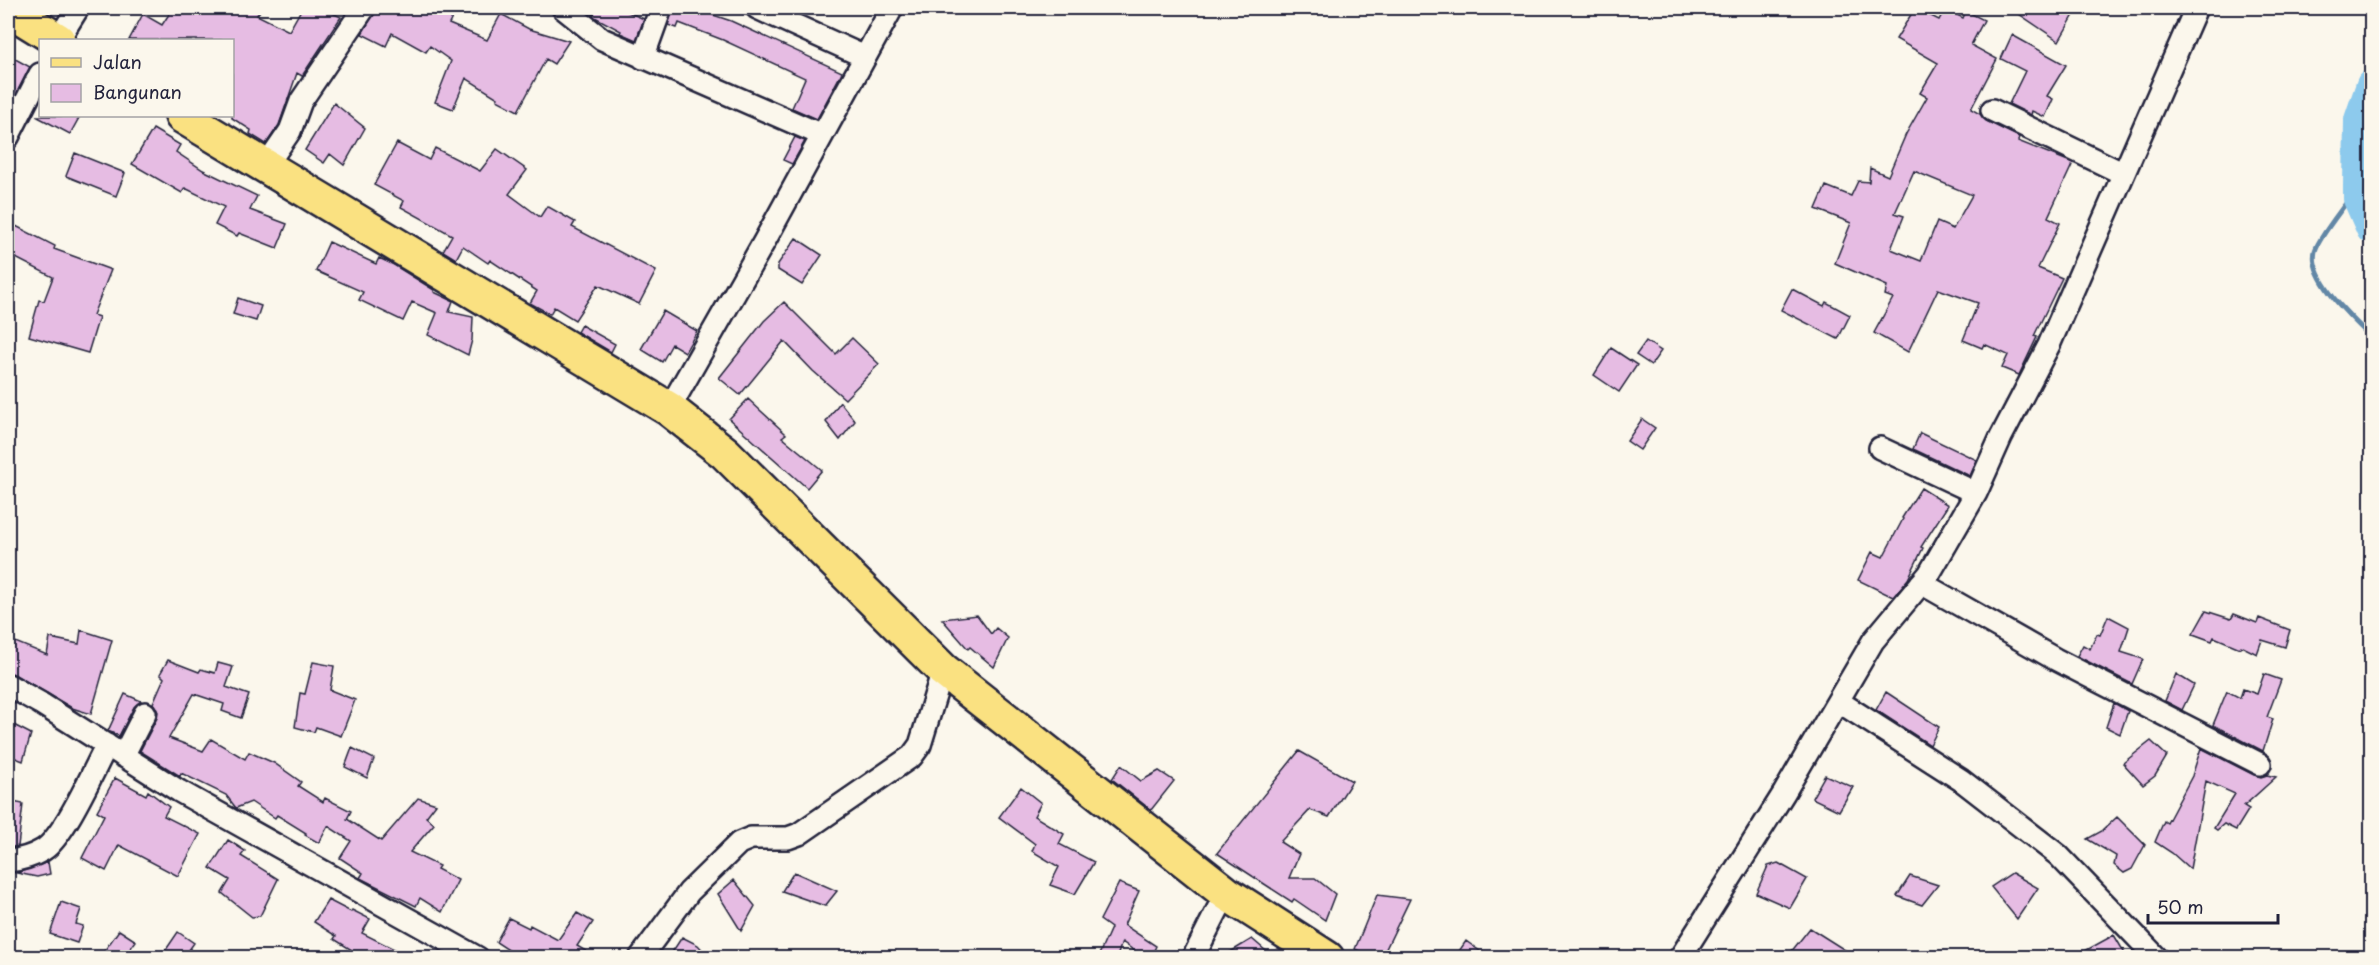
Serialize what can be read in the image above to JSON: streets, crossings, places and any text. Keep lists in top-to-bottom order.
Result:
{
  "legend": ["Jalan", "Bangunan"],
  "scale_bar": "50 m"
}
